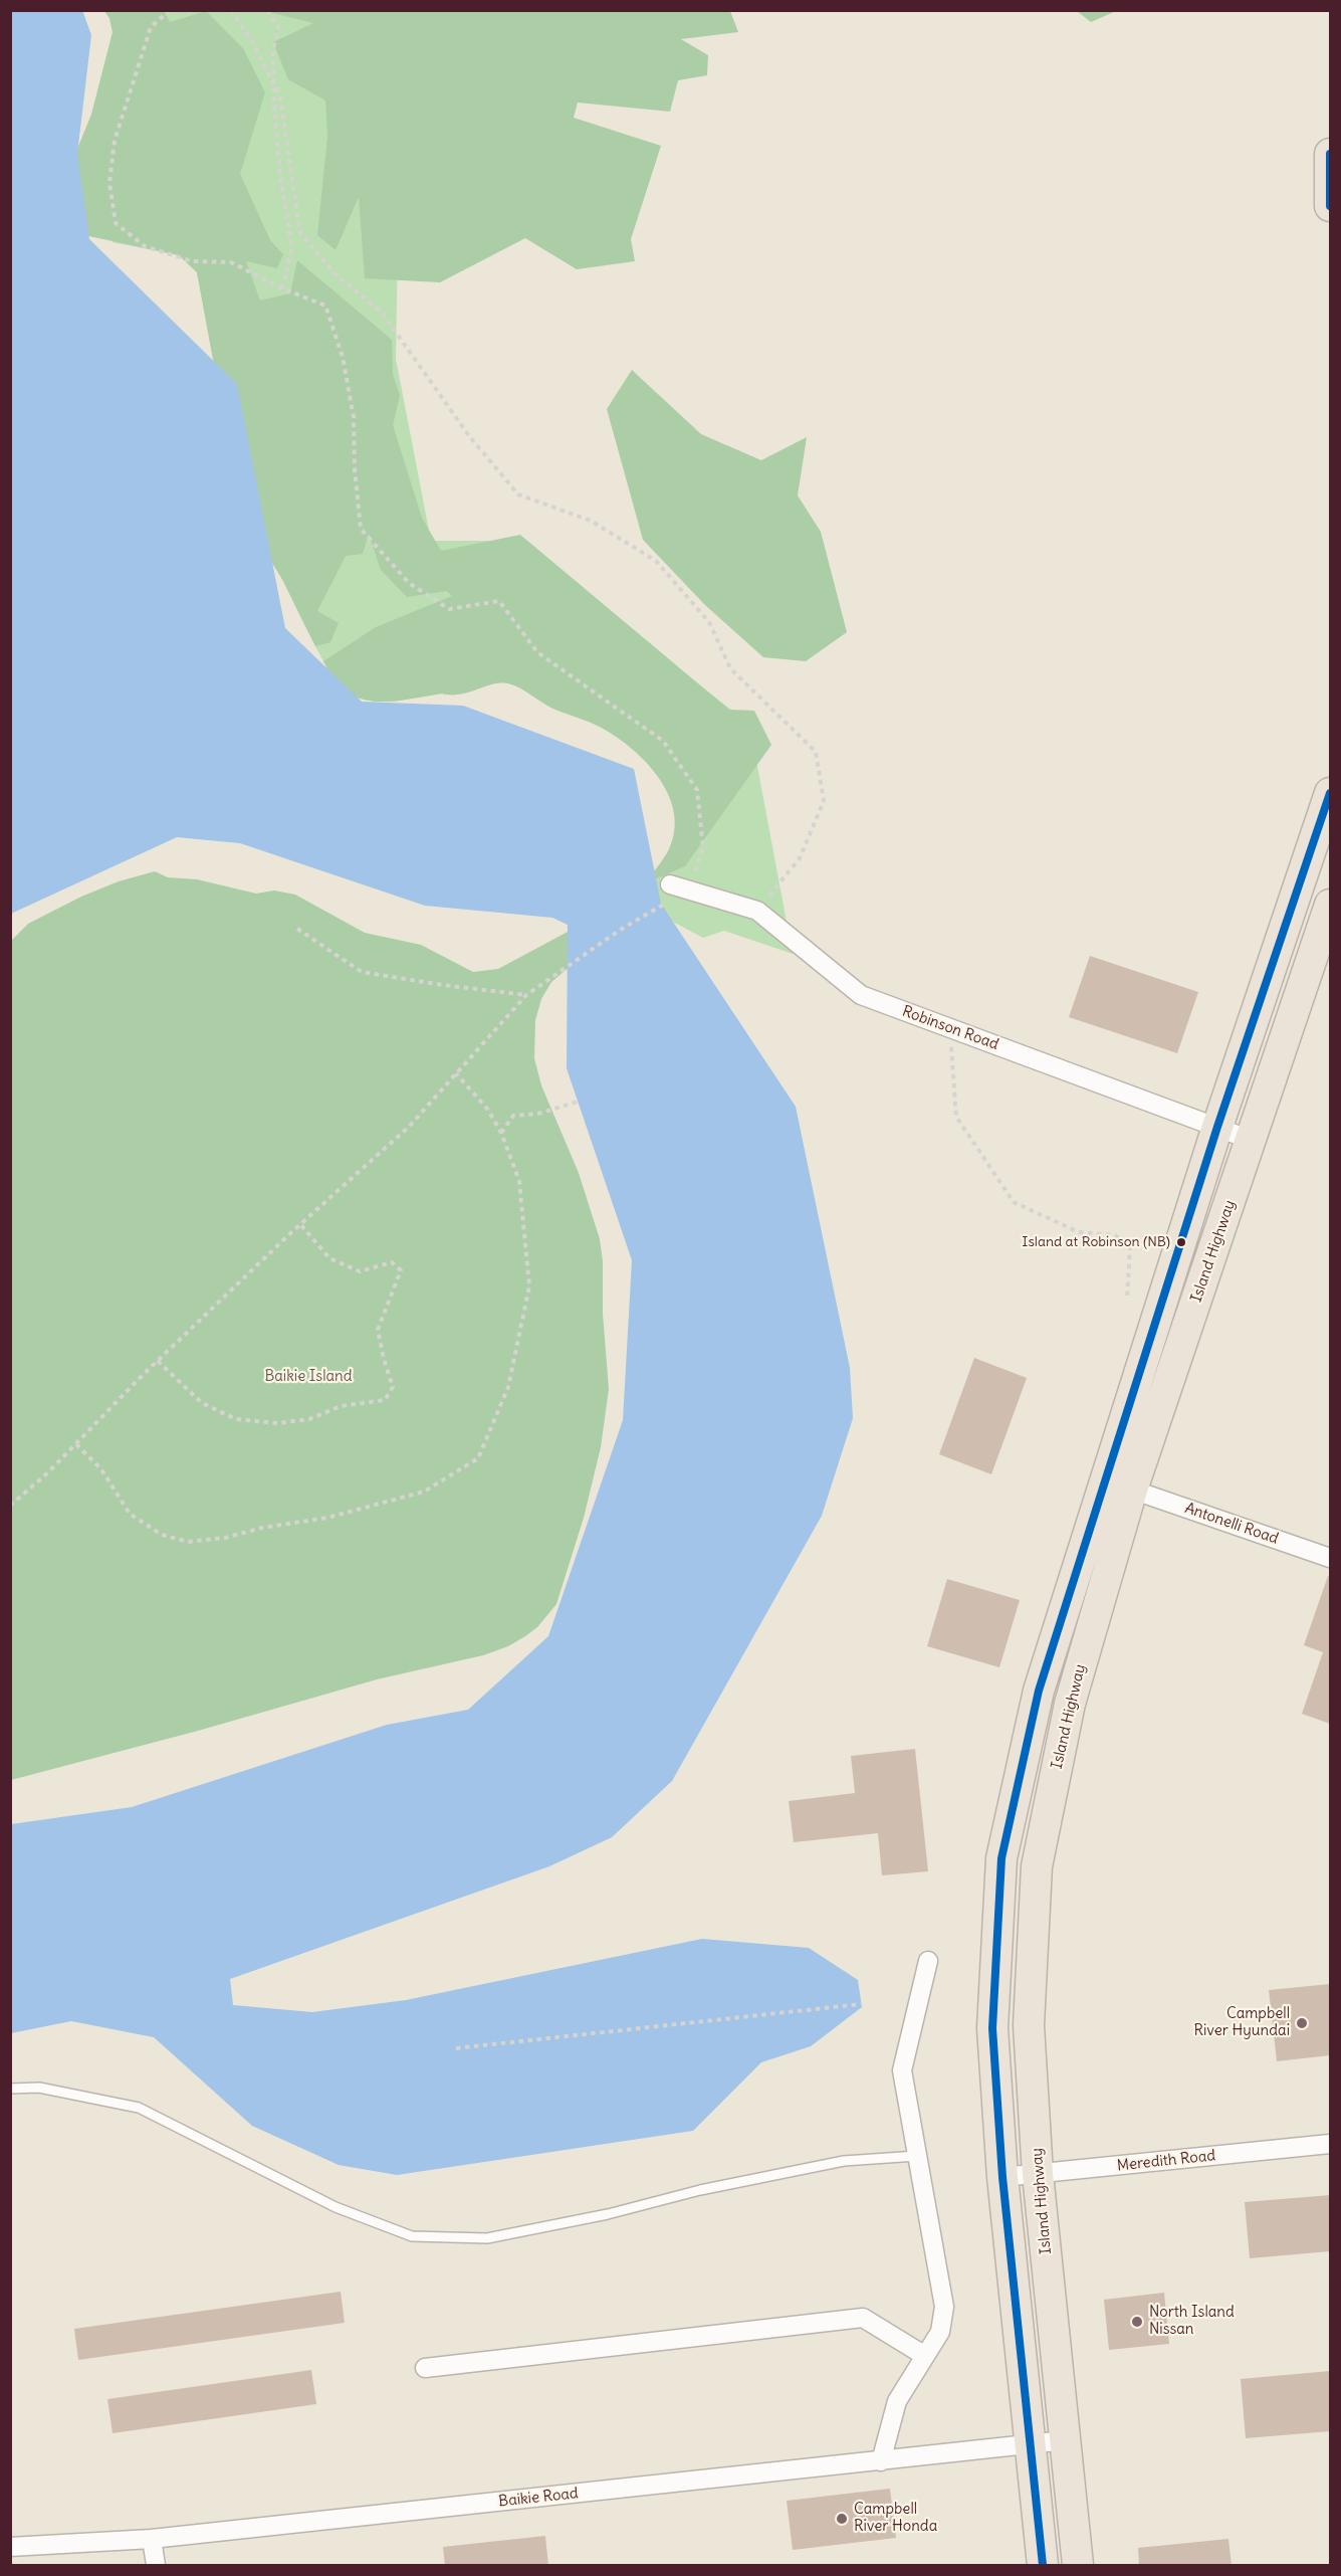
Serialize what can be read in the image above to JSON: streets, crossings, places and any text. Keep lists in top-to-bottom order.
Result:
{
  "streets": {
    "main road": ["Island Highway"],
    "street": [
      "Robinson Road",
      "Antonelli Road",
      "Meredith Road",
      "Baikie Road"
    ]
  },
  "crossings": [
    ["Robinson Road", "Island Highway"],
    ["Island Highway", "Antonelli Road"],
    ["Island Highway", "Meredith Road"],
    ["Island Highway", "Baikie Road"]
  ],
  "parks": ["Baikie Island"],
  "places": [
    "Island at Robinson (NB)",
    "Campbell River Hyundai",
    "North Island Nissan",
    "Campbell River Honda"
  ]
}
